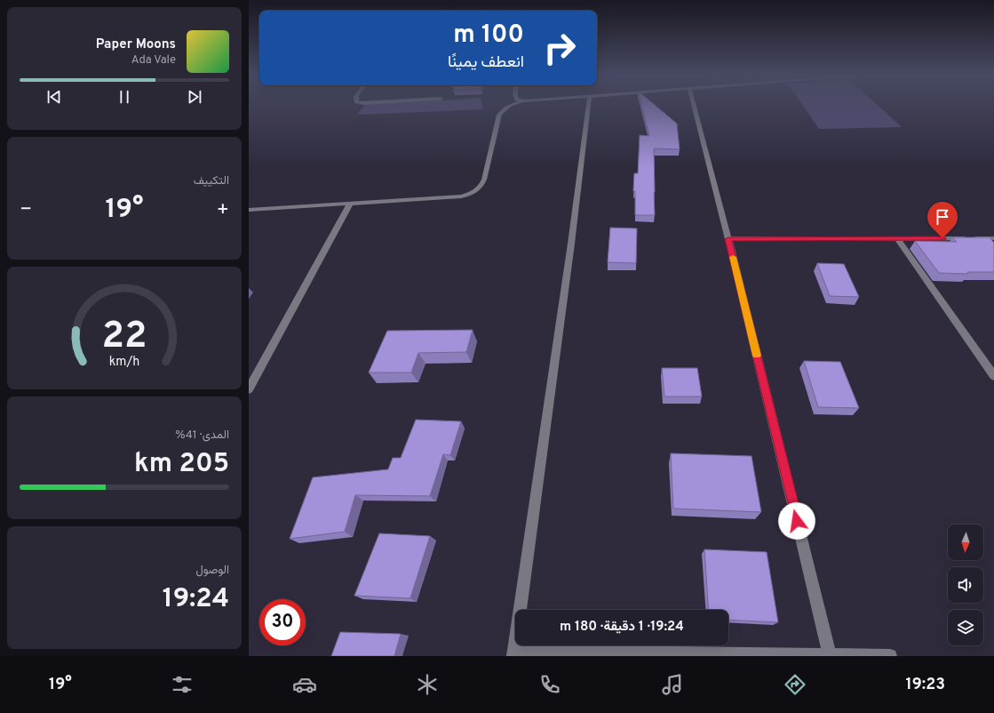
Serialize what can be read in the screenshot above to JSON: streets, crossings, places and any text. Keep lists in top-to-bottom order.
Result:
{
  "north": "bottom",
  "page": {
    "turn": ["100 m", "انعطف يمينًا"],
    "song": ["Paper Moons", "Ada Vale"],
    "tile": [
      "التكييف",
      ["المدى · 41%", "205 km"],
      ["الوصول", "19:24"]
    ],
    "heat": ["−", "19°", "+"],
    "limit": "30",
    "trip": "19:24 · 1 دقيقة · 180 m",
    "tabs": ["19:23", "19°"],
    "gauge": ["22", "km/h"]
  }
}
